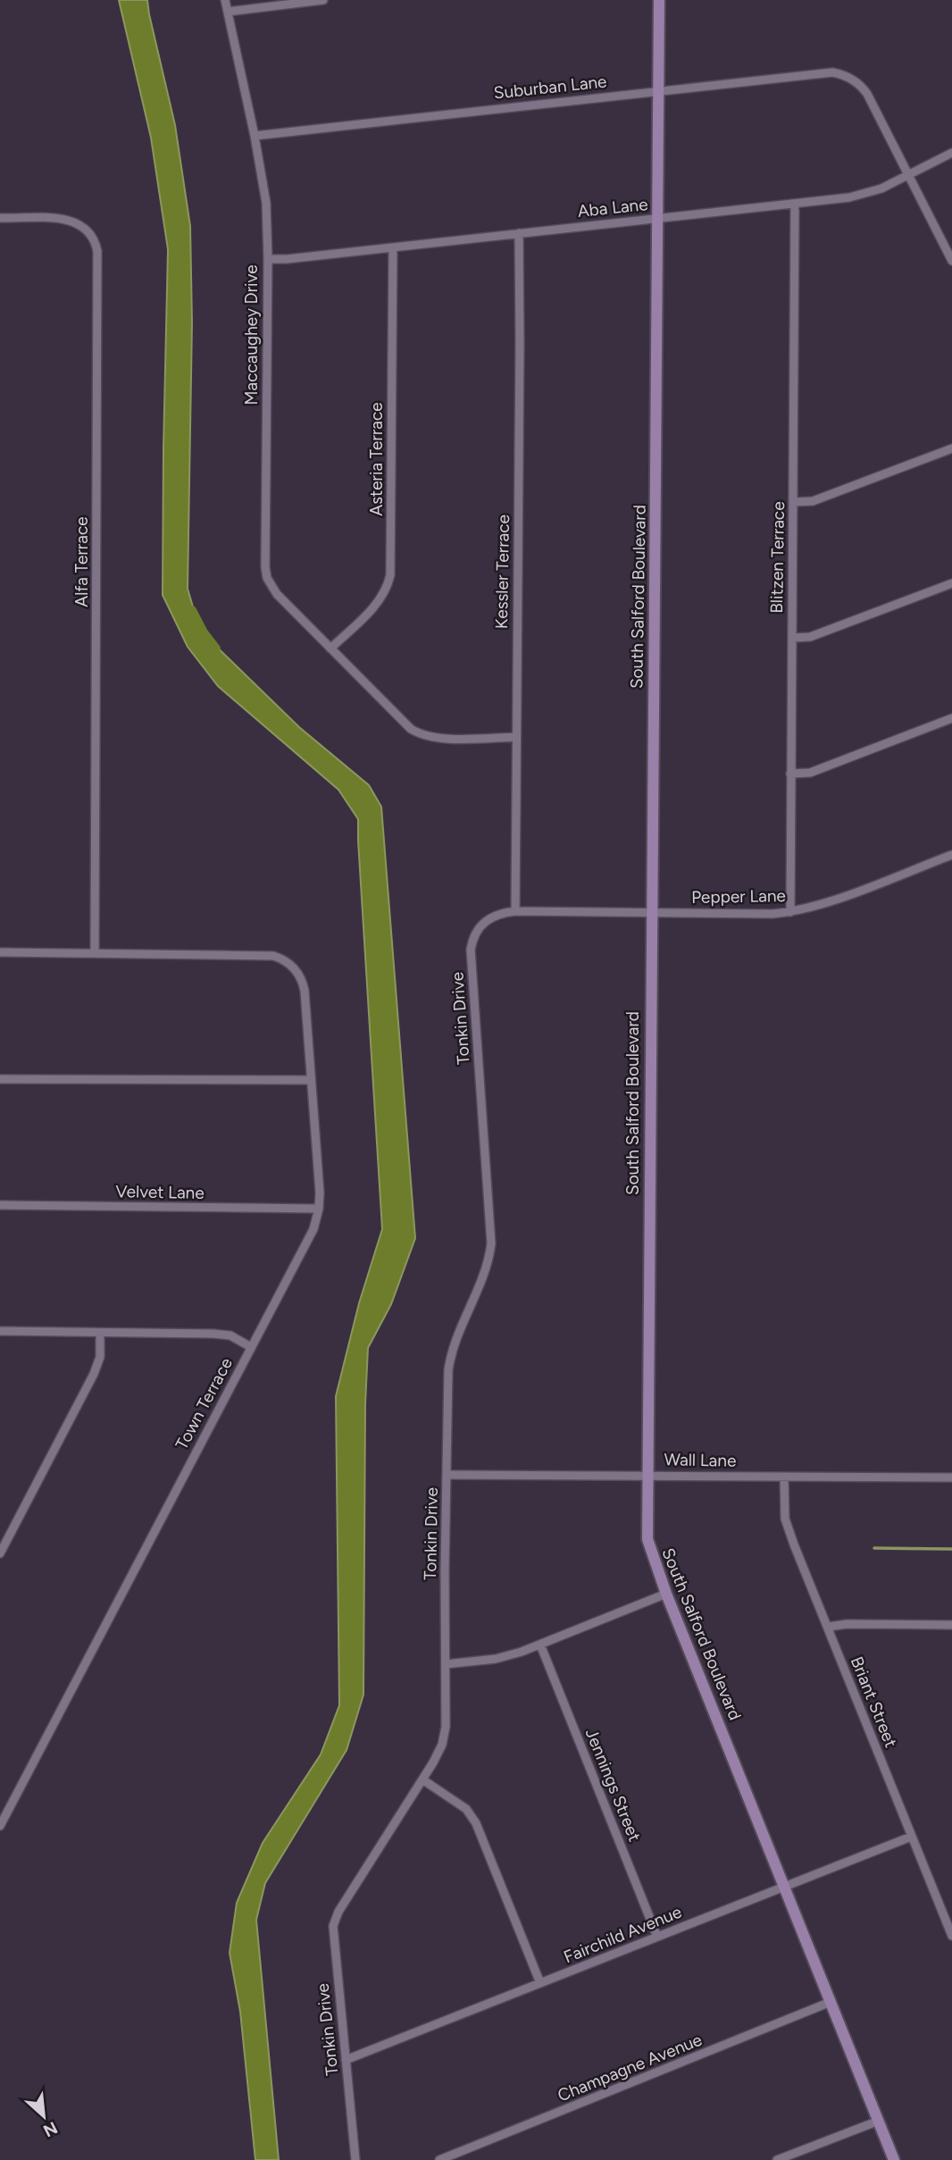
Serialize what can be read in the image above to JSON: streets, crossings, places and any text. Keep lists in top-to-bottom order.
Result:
{
  "streets": {
    "street": [
      "Suburban Lane",
      "Aba Lane",
      "Maccaughey Drive",
      "Asteria Terrace",
      "Blitzen Terrace",
      "Alfa Terrace",
      "Kessler Terrace",
      "South Salford Boulevard",
      "Pepper Lane",
      "Tonkin Drive",
      "Velvet Lane",
      "Town Terrace",
      "Wall Lane",
      "Briant Street",
      "Jennings Street",
      "Fairchild Avenue",
      "Champagne Avenue"
    ]
  },
  "crossings": [
    ["Suburban Lane", "Aba Lane"],
    ["Suburban Lane", "Maccaughey Drive"],
    ["Suburban Lane", "South Salford Boulevard"],
    ["Aba Lane", "Maccaughey Drive"],
    ["Aba Lane", "Asteria Terrace"],
    ["Aba Lane", "Blitzen Terrace"],
    ["Aba Lane", "Kessler Terrace"],
    ["Aba Lane", "South Salford Boulevard"],
    ["Maccaughey Drive", "Asteria Terrace"],
    ["Maccaughey Drive", "Kessler Terrace"],
    ["Blitzen Terrace", "Pepper Lane"],
    ["Alfa Terrace", "Town Terrace"],
    ["Kessler Terrace", "Pepper Lane"],
    ["Kessler Terrace", "Tonkin Drive"],
    ["South Salford Boulevard", "Pepper Lane"],
    ["South Salford Boulevard", "Wall Lane"],
    ["South Salford Boulevard", "Fairchild Avenue"],
    ["South Salford Boulevard", "Champagne Avenue"],
    ["Pepper Lane", "Tonkin Drive"],
    ["Tonkin Drive", "Wall Lane"],
    ["Tonkin Drive", "Fairchild Avenue"],
    ["Velvet Lane", "Town Terrace"],
    ["Wall Lane", "Briant Street"],
    ["Briant Street", "Fairchild Avenue"],
    ["Jennings Street", "Fairchild Avenue"]
  ],
  "north": "bottom right"
}
